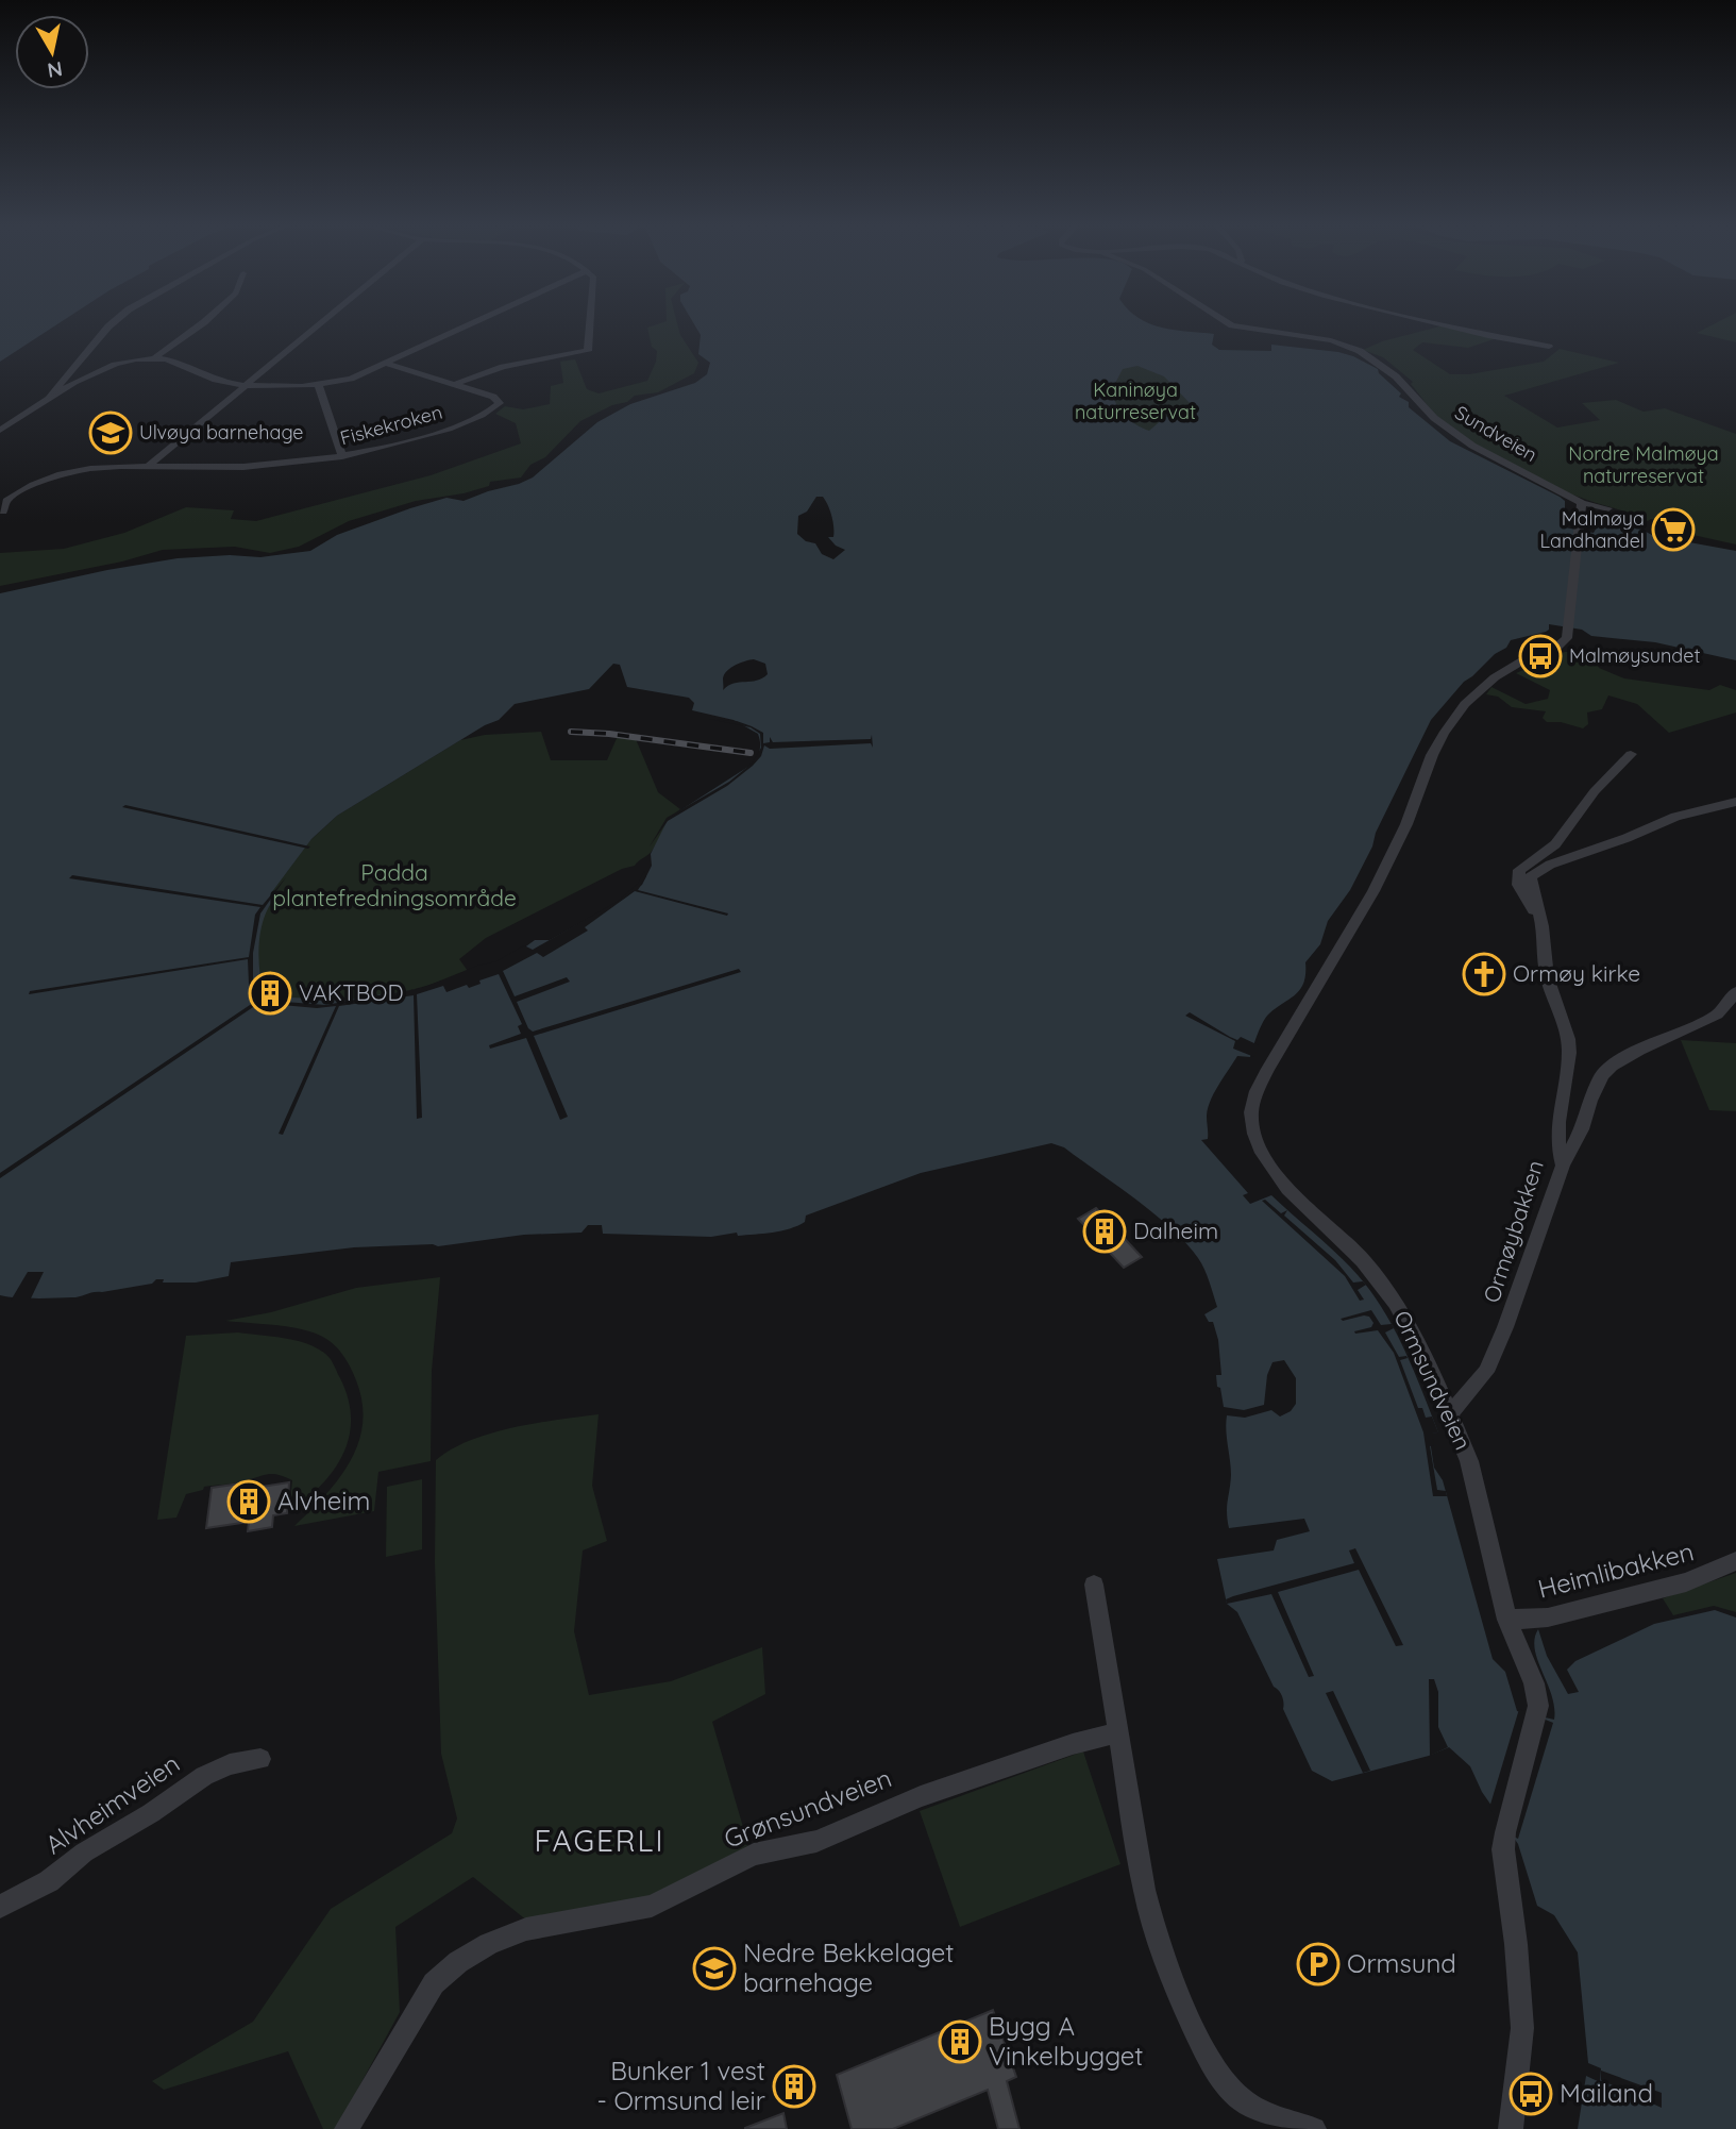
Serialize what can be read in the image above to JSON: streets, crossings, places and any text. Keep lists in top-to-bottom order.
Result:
{
  "streets": {
    "street": [
      "Fiskekroken",
      "Sundveien",
      "Ormøybakken",
      "Ormsundveien",
      "Heimlibakken",
      "Alvheimveien",
      "Grønsundveien"
    ]
  },
  "crossings": [
    ["Sundveien", "Ormsundveien"],
    ["Ormøybakken", "Ormsundveien"],
    ["Ormsundveien", "Heimlibakken"]
  ],
  "districts": ["FAGERLI"],
  "parks": ["Kaninøya naturreservat", "Nordre Malmøya naturreservat", "Padda plantefredningsområde"],
  "places": {
    "school or university": ["Ulvøya barnehage", "Nedre Bekkelaget barnehage"],
    "supermarket": ["Malmøya Landhandel"],
    "bus stop": ["Malmøysundet", "Mailand"],
    "church": ["Ormøy kirke"],
    "building": [
      "VAKTBOD",
      "Dalheim",
      "Alvheim",
      "Bygg A Vinkelbygget",
      "Bunker 1 vest - Ormsund leir"
    ],
    "parking": ["Ormsund"]
  },
  "north": "bottom"
}
